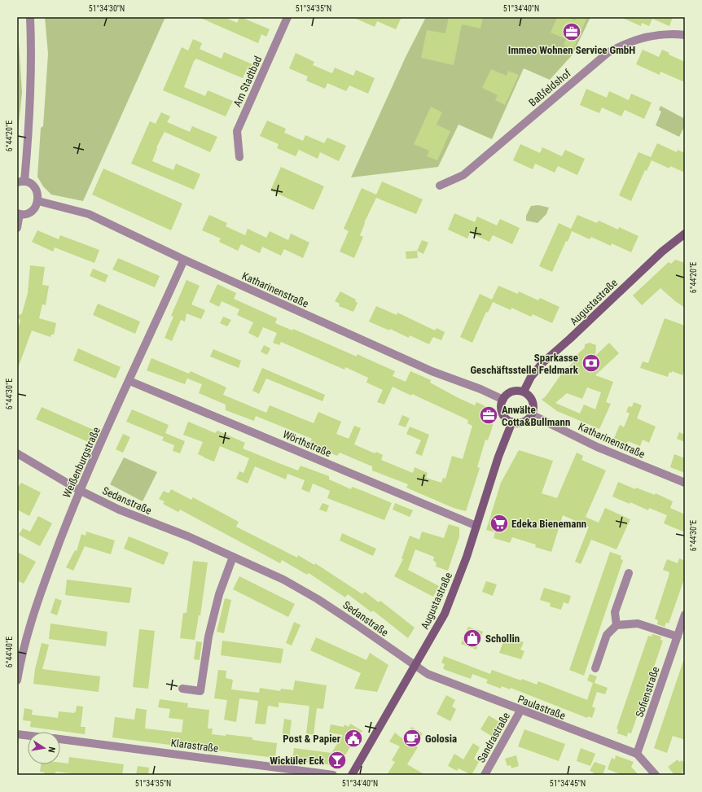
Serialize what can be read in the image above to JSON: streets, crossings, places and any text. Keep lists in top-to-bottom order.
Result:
{
  "streets": {
    "main road": ["Augustastraße"],
    "street": [
      "Am Stadtbad",
      "Baßfeldshof",
      "Katharinenstraße",
      "Wörthstraße",
      "Weißenburgstraße",
      "Sedanstraße",
      "Sofienstraße",
      "Paulastraße",
      "Sandrastraße",
      "Klarastraße"
    ]
  },
  "crossings": [
    ["Katharinenstraße", "Augustastraße"],
    ["Katharinenstraße", "Weißenburgstraße"],
    ["Augustastraße", "Wörthstraße"],
    ["Augustastraße", "Sedanstraße"],
    ["Augustastraße", "Paulastraße"],
    ["Wörthstraße", "Weißenburgstraße"],
    ["Weißenburgstraße", "Sedanstraße"],
    ["Sedanstraße", "Paulastraße"],
    ["Sofienstraße", "Paulastraße"],
    ["Paulastraße", "Sandrastraße"]
  ],
  "places": {
    "office": ["Immeo Wohnen Service GmbH", "Anwälte Cotta&Bullmann"],
    "bank": ["Sparkasse Geschäftsstelle Feldmark"],
    "supermarket": ["Edeka Bienemann"],
    "shop": ["Schollin"],
    "public building": ["Post & Papier"],
    "cafe": ["Golosia"],
    "bar": ["Wicküler Eck"]
  },
  "north": "right",
  "coordinates": [
    "51°34'30\"N",
    "51°34'35\"N",
    "51°34'40\"N",
    "6°44'20\"E",
    "6°44'30\"E",
    "6°44'40\"E",
    "51°34'45\"N"
  ]
}
